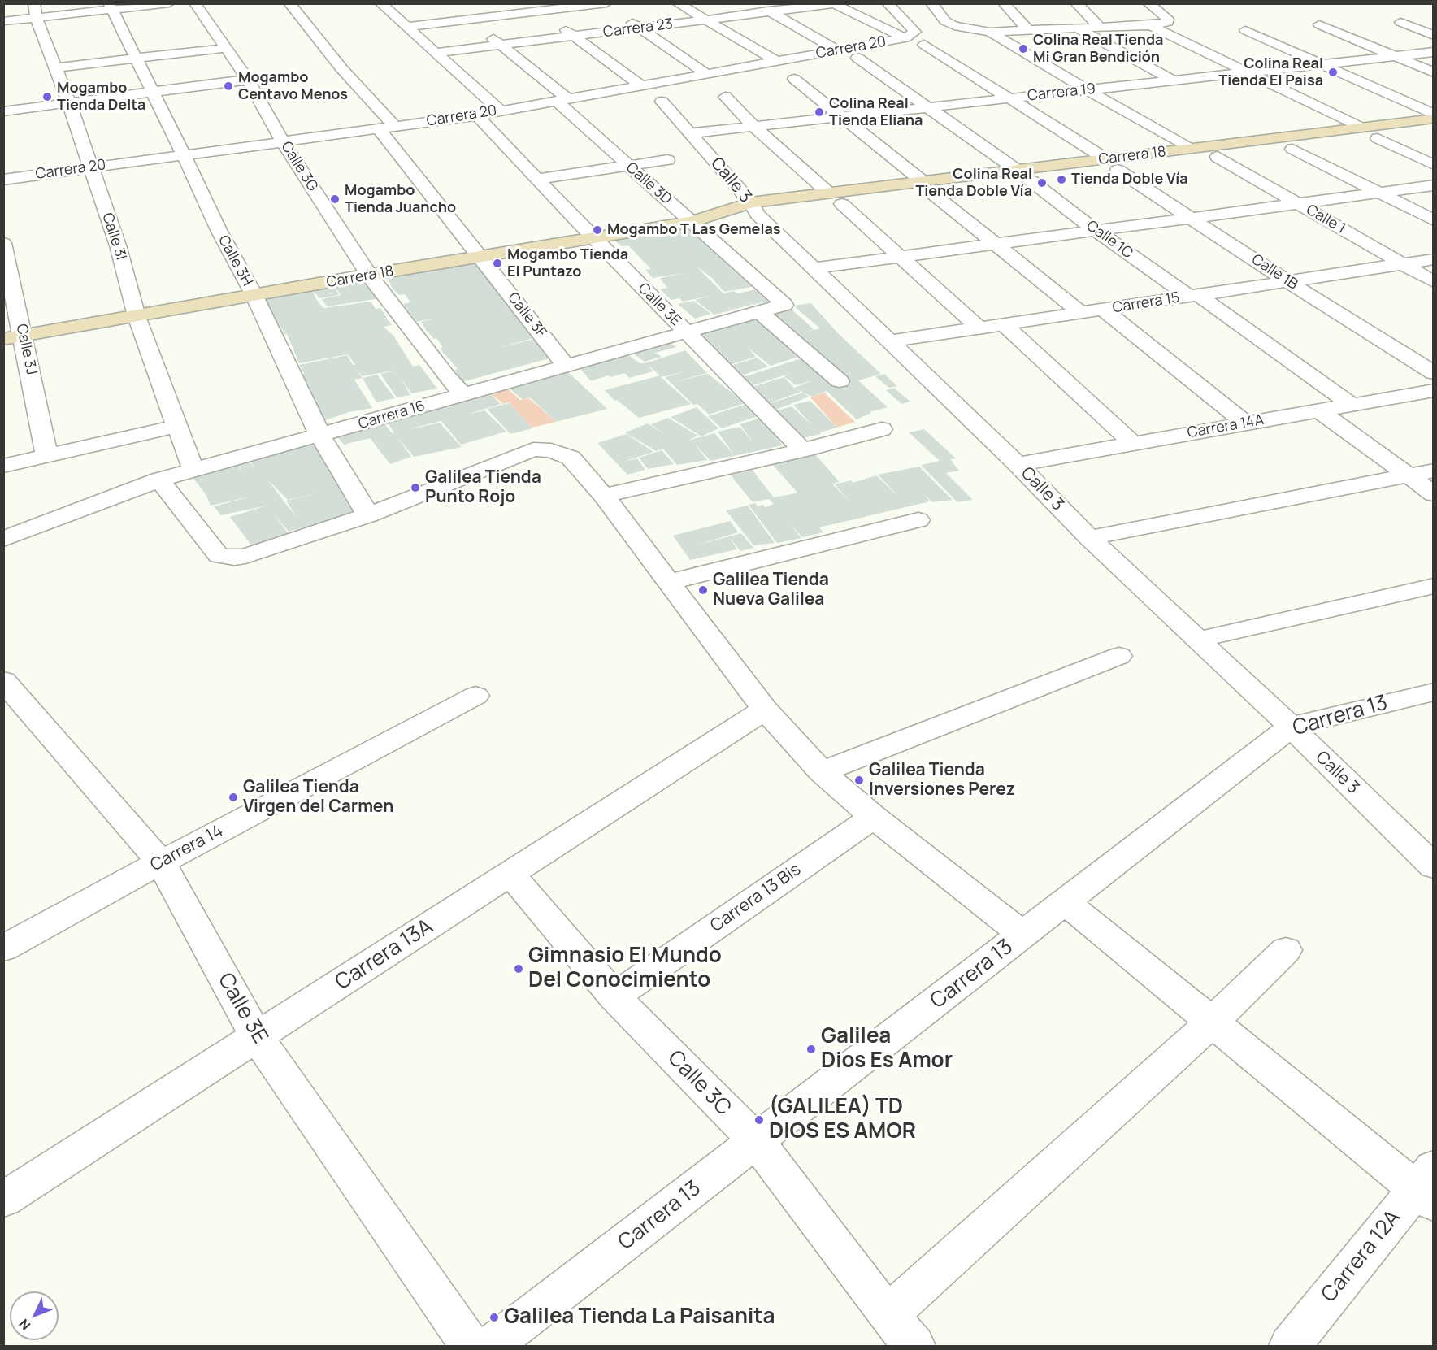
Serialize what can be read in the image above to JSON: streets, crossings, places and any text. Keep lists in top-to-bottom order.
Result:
{
  "streets": {
    "street": [
      "Carrera 23",
      "Carrera 20",
      "Carrera 19",
      "Carrera 18",
      "Calle 3G",
      "Calle 3",
      "Calle 3D",
      "Calle 1",
      "Calle 3I",
      "Calle 1C",
      "Calle 3H",
      "Calle 1B",
      "Carrera 15",
      "Calle 3E",
      "Calle 3F",
      "Calle 3J",
      "Carrera 16",
      "Carrera 14A",
      "Carrera 13",
      "Carrera 14",
      "Carrera 13 Bis",
      "Carrera 13A",
      "Calle 3C",
      "Carrera 12A"
    ]
  },
  "crossings": [
    ["Carrera 23", "Calle 3D"],
    ["Carrera 20", "Calle 3G"],
    ["Carrera 20", "Calle 3D"],
    ["Carrera 20", "Calle 3I"],
    ["Carrera 20", "Calle 3H"],
    ["Carrera 20", "Calle 3E"],
    ["Carrera 20", "Calle 3F"],
    ["Carrera 19", "Calle 3"],
    ["Carrera 19", "Calle 1C"],
    ["Carrera 19", "Calle 1B"],
    ["Carrera 18", "Calle 3G"],
    ["Carrera 18", "Calle 3"],
    ["Carrera 18", "Calle 3D"],
    ["Carrera 18", "Calle 1"],
    ["Carrera 18", "Calle 3I"],
    ["Carrera 18", "Calle 1C"],
    ["Carrera 18", "Calle 3H"],
    ["Carrera 18", "Calle 1B"],
    ["Carrera 18", "Calle 3E"],
    ["Carrera 18", "Calle 3F"],
    ["Carrera 18", "Calle 3J"],
    ["Calle 3G", "Carrera 16"],
    ["Calle 3", "Carrera 15"],
    ["Calle 3", "Carrera 14A"],
    ["Calle 3", "Carrera 13"],
    ["Calle 3D", "Carrera 16"],
    ["Calle 1", "Carrera 15"],
    ["Calle 3I", "Carrera 16"],
    ["Calle 1C", "Carrera 15"],
    ["Calle 1C", "Carrera 14A"],
    ["Calle 3H", "Carrera 16"],
    ["Calle 1B", "Carrera 15"],
    ["Calle 3E", "Carrera 16"],
    ["Calle 3E", "Carrera 14"],
    ["Calle 3E", "Carrera 13A"],
    ["Calle 3F", "Carrera 16"],
    ["Carrera 13", "Calle 3C"],
    ["Carrera 13 Bis", "Calle 3C"],
    ["Carrera 13A", "Calle 3C"]
  ],
  "places": [
    "Colina Real Tienda Mi Gran Bendición",
    "Colina Real Tienda El Paisa",
    "Mogambo Centavo Menos",
    "Mogambo Tienda Delta",
    "Colina Real Tienda Eliana",
    "Tienda Doble Vía",
    "Colina Real Tienda Doble Vía",
    "Mogambo Tienda Juancho",
    "Mogambo T Las Gemelas",
    "Mogambo Tienda El Puntazo",
    "Galilea Tienda Punto Rojo",
    "Galilea Tienda Nueva Galilea",
    "Galilea Tienda Inversiones Perez",
    "Galilea Tienda Virgen del Carmen",
    "Gimnasio El Mundo Del Conocimiento",
    "Galilea Dios Es Amor",
    "(GALILEA) TD DIOS ES AMOR",
    "Galilea Tienda La Paisanita"
  ],
  "north": "bottom left"
}
